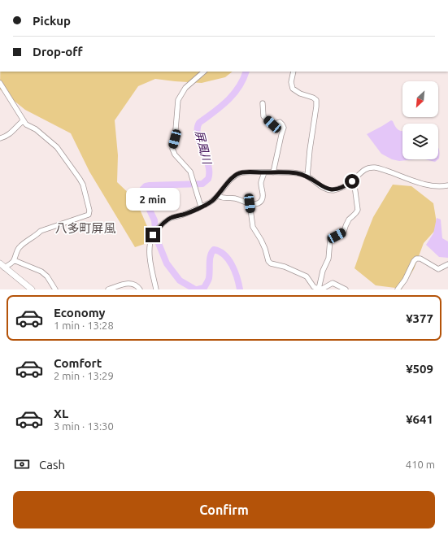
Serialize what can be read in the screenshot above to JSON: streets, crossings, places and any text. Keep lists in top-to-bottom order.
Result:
{
  "districts": ["八多町屏風"],
  "water": ["屏風川"],
  "north": "bottom left",
  "page": {
    "banner": ["Pickup", "Drop-off"],
    "bubble": "2 min",
    "list": [
      {
        "name": "Economy",
        "note": "1 min · 13:28",
        "value": "¥377"
      },
      {
        "name": "Comfort",
        "note": "2 min · 13:29",
        "value": "¥509"
      },
      {
        "name": "XL",
        "note": "3 min · 13:30",
        "value": "¥641"
      }
    ],
    "pay": ["Cash", "410 m"],
    "buttons": "Confirm"
  }
}
